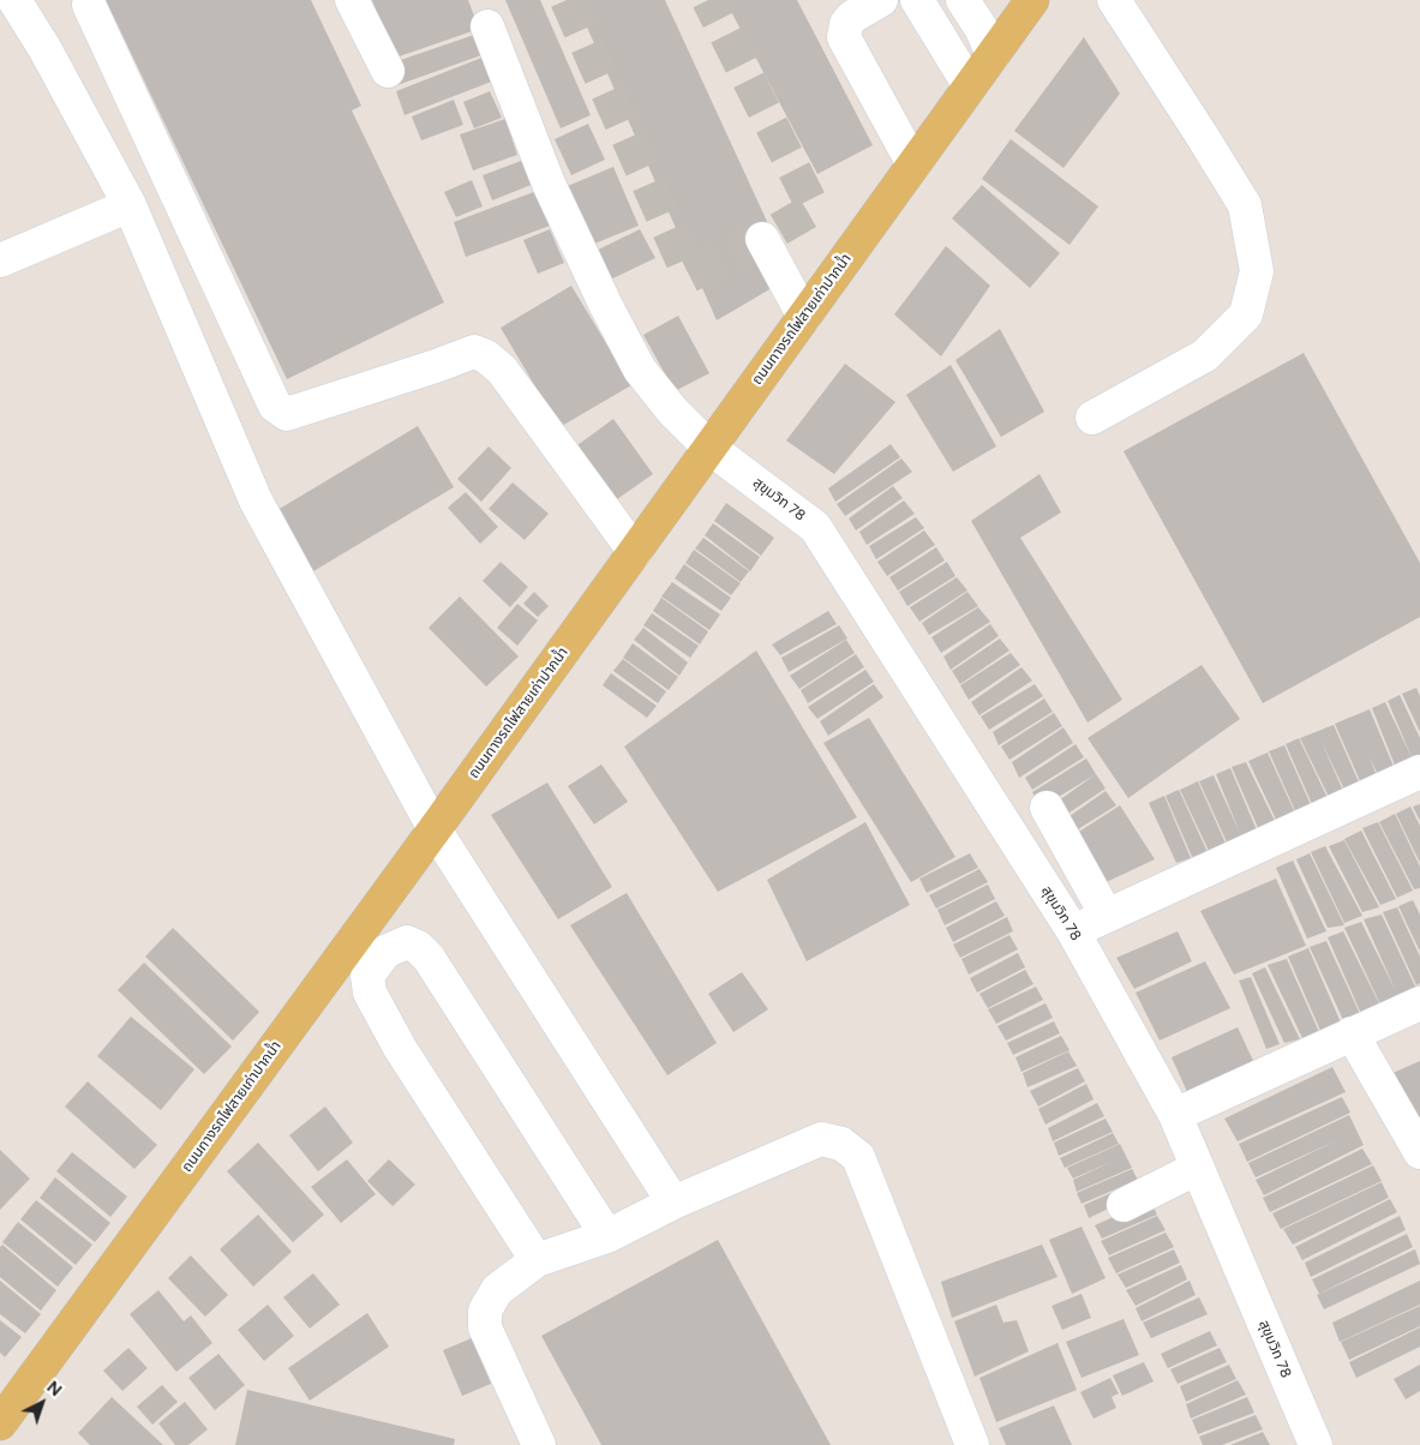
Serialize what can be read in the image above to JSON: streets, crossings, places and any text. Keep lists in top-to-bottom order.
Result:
{
  "streets": {
    "main road": ["ถนนทางรถไฟสายเก่าปากน้ำ"],
    "street": ["สุขุมวิท 78"]
  },
  "crossings": [
    ["ถนนทางรถไฟสายเก่าปากน้ำ", "สุขุมวิท 78"]
  ],
  "north": "top right"
}
